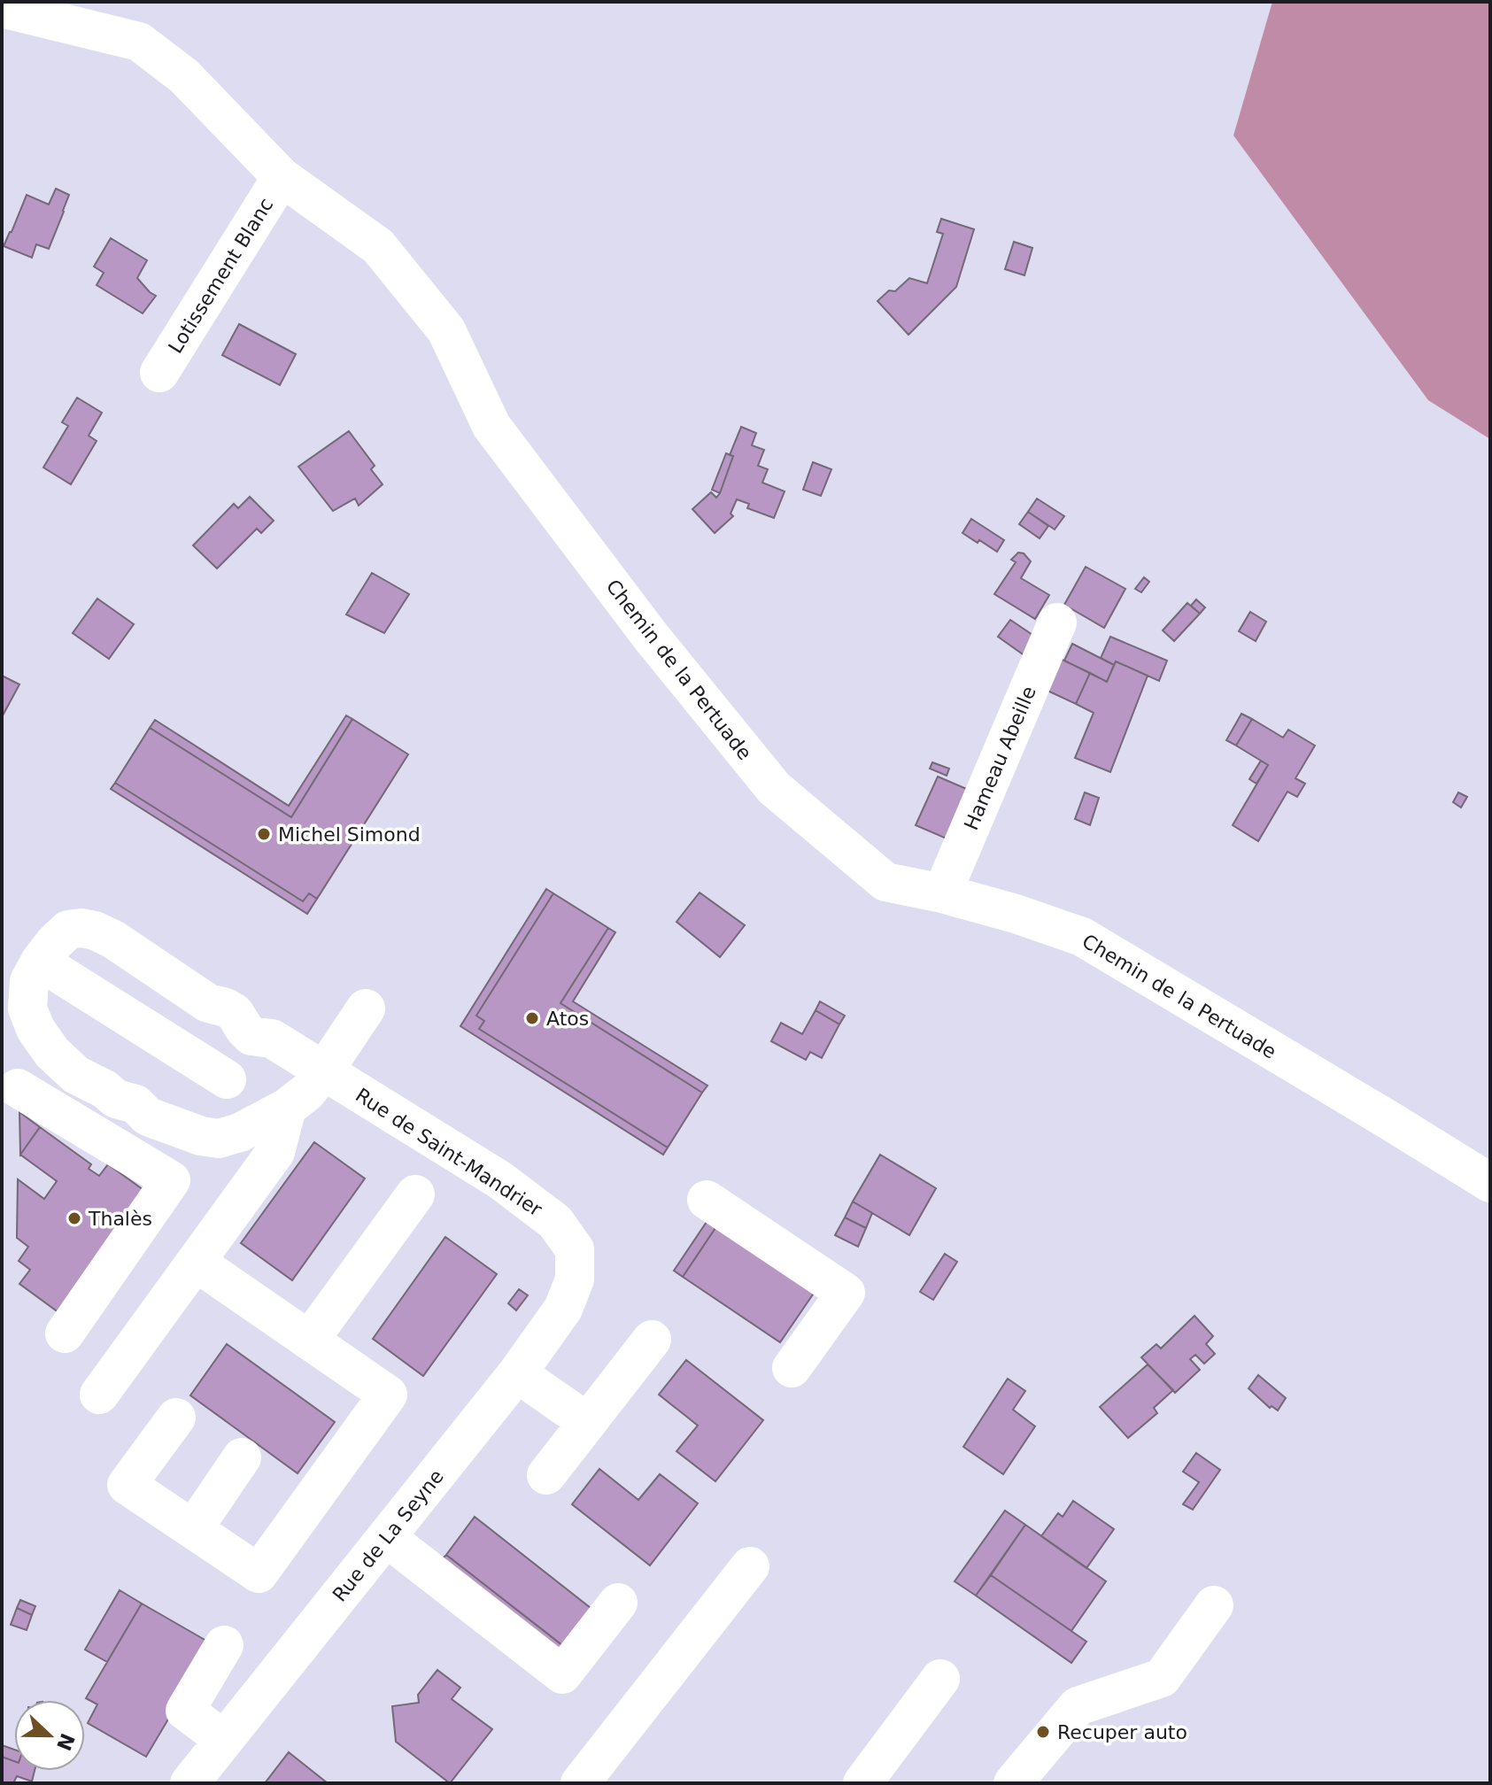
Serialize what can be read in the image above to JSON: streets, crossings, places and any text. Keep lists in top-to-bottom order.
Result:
{
  "streets": {
    "street": [
      "Lotissement Blanc",
      "Chemin de la Pertuade",
      "Hameau Abeille",
      "Rue de Saint-Mandrier",
      "Rue de La Seyne"
    ]
  },
  "crossings": [
    ["Lotissement Blanc", "Chemin de la Pertuade"],
    ["Chemin de la Pertuade", "Hameau Abeille"],
    ["Rue de Saint-Mandrier", "Rue de La Seyne"]
  ],
  "places": [
    "Michel Simond",
    "Atos",
    "Thalès",
    "Recuper auto"
  ],
  "north": "right"
}
